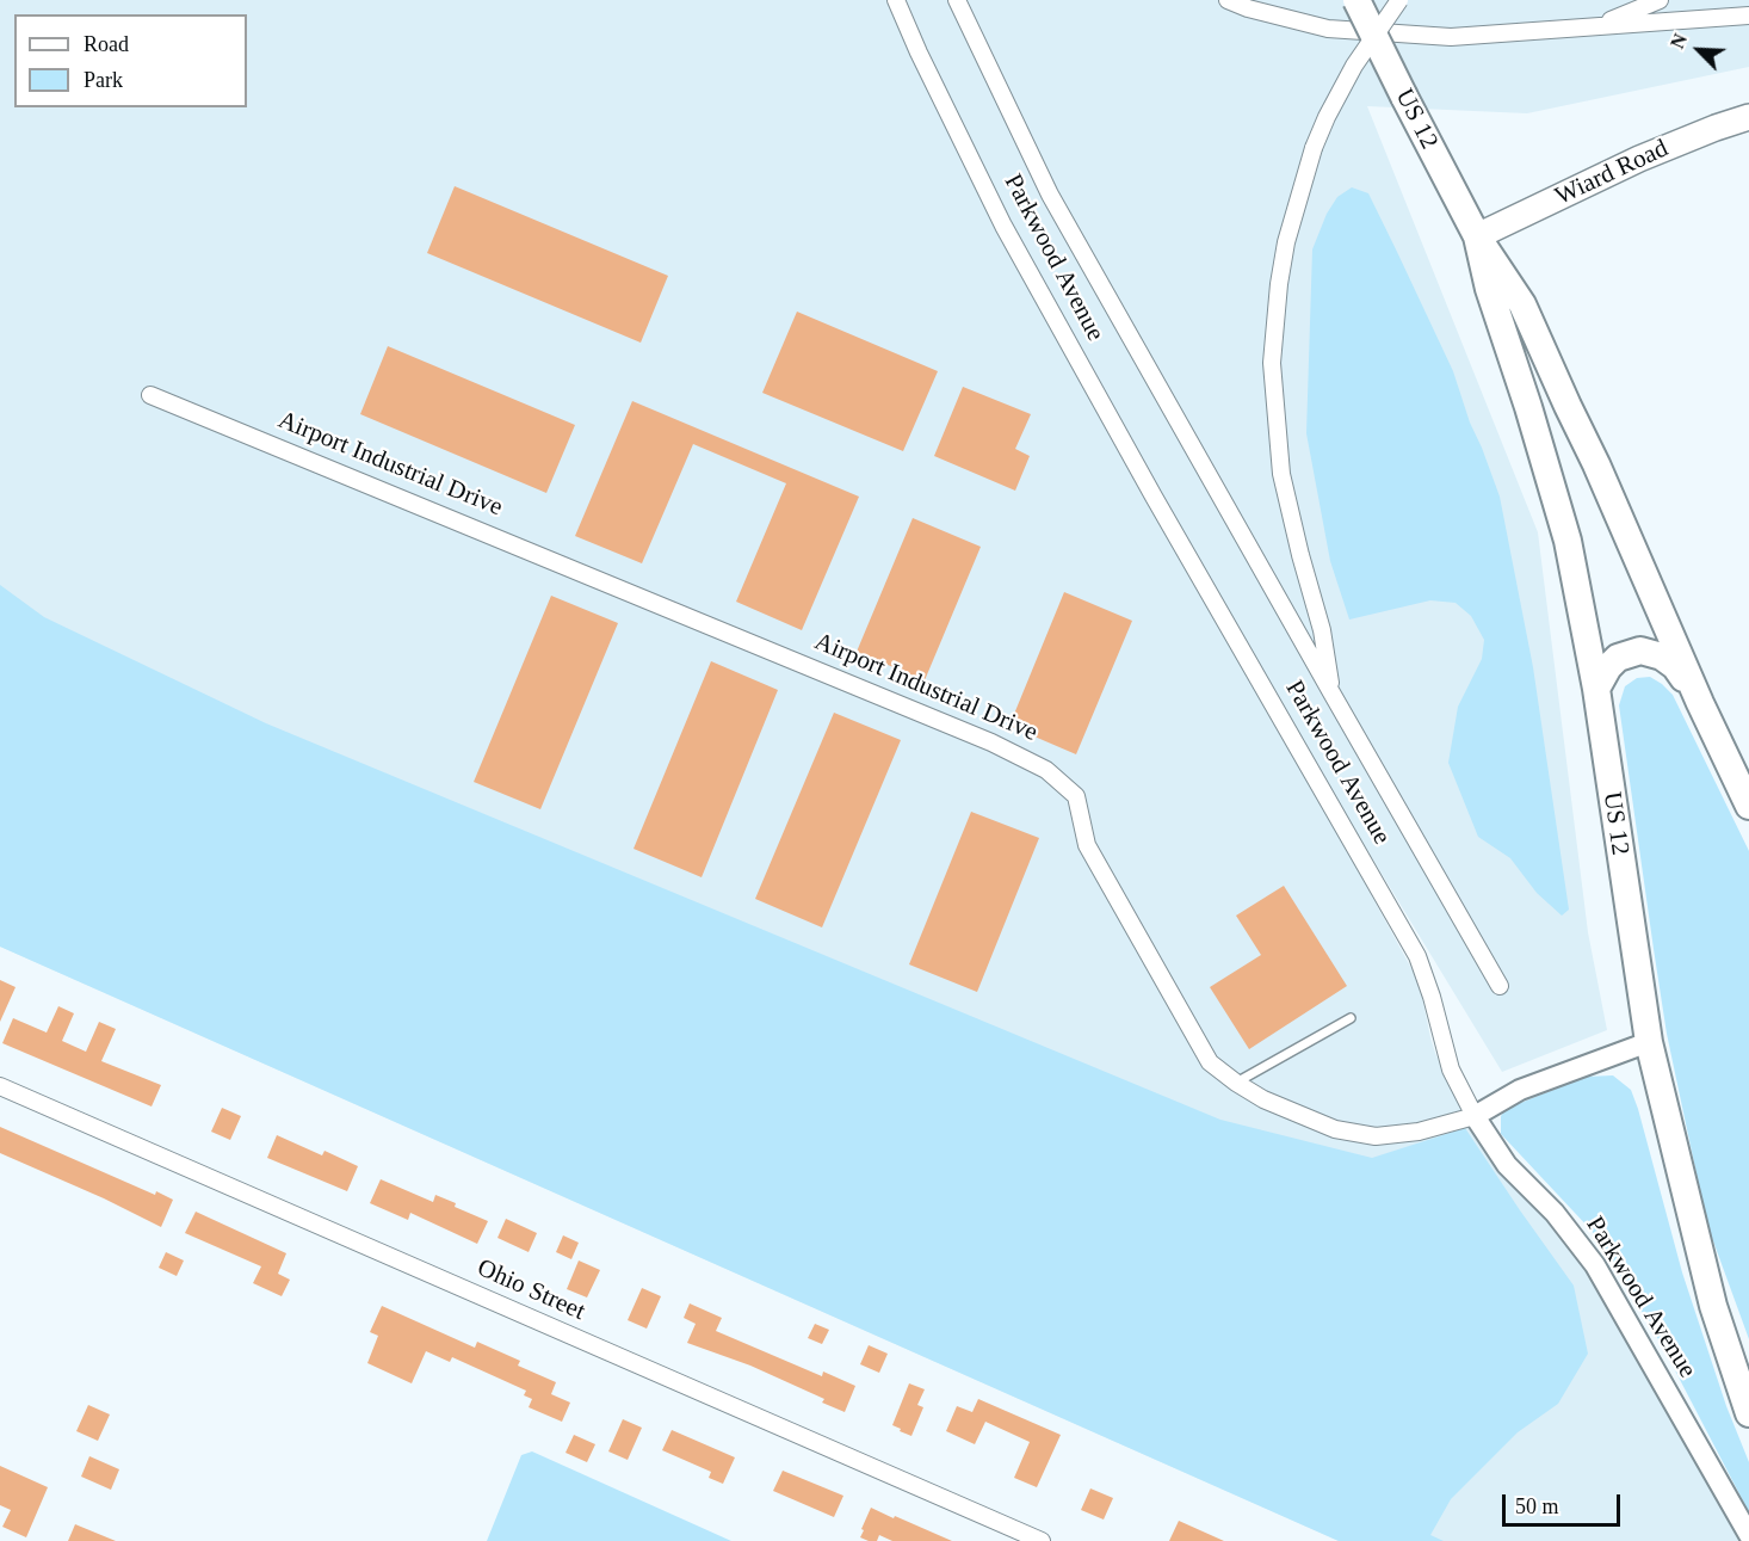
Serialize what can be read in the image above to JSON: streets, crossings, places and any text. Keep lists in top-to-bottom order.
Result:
{
  "streets": {
    "highway": ["US 12"],
    "main road": ["Wiard Road"],
    "street": ["Parkwood Avenue", "Airport Industrial Drive", "Ohio Street"]
  },
  "crossings": [
    ["US 12", "Wiard Road"],
    ["US 12", "Airport Industrial Drive"],
    ["Parkwood Avenue", "Airport Industrial Drive"]
  ],
  "legend": ["Road", "Park"],
  "scale_bar": "50 m",
  "north": "top left"
}
